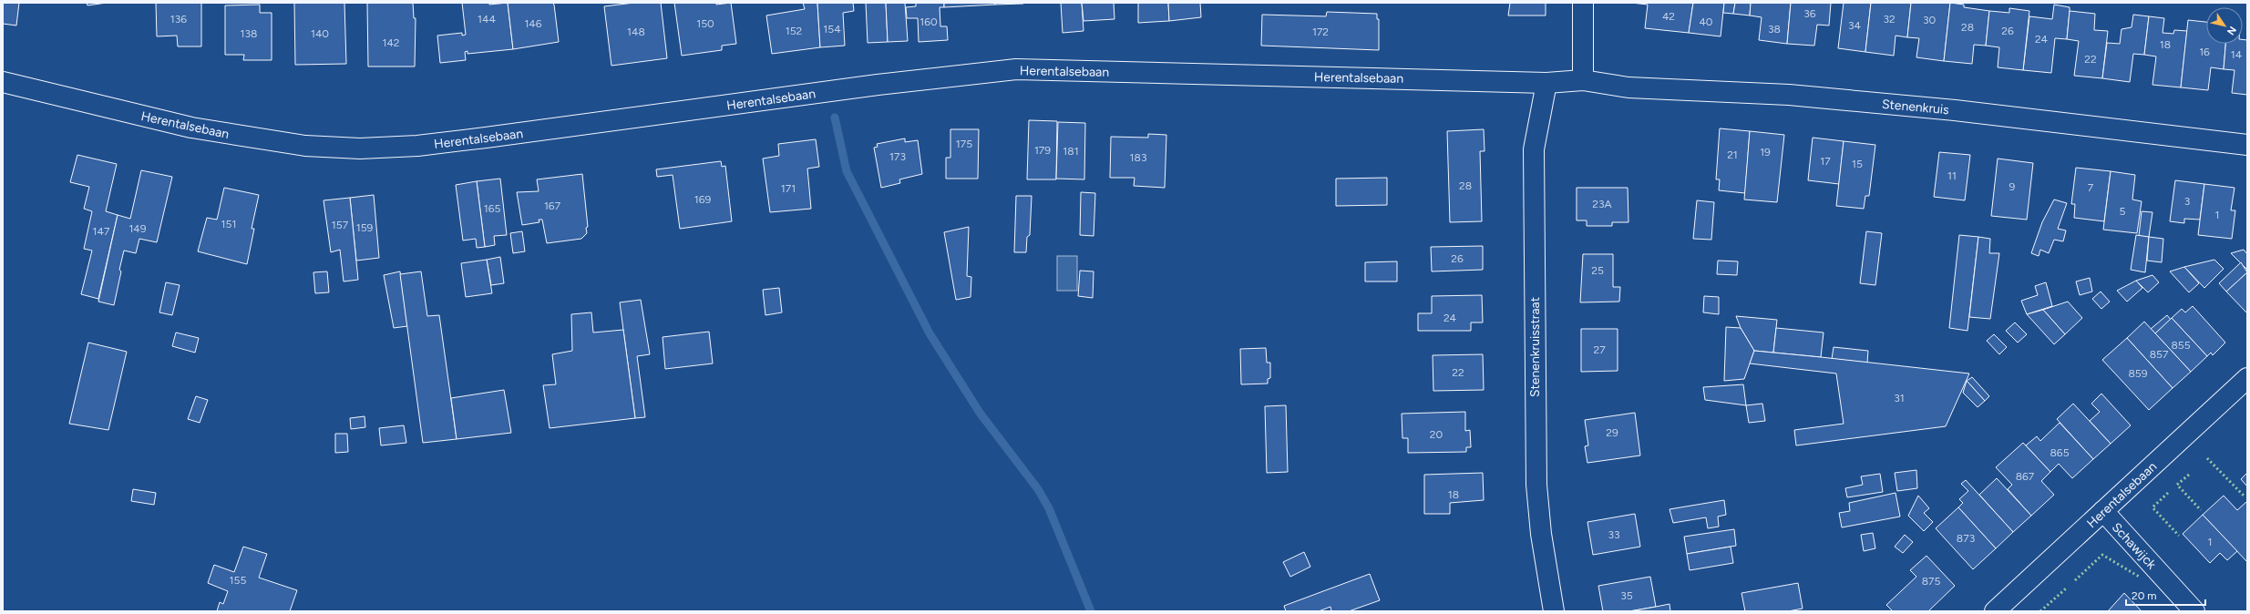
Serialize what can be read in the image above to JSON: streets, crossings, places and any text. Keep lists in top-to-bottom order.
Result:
{
  "streets": {
    "street": [
      "Herentalsebaan",
      "Stenenkruis",
      "Stenenkruisstraat",
      "Schawijck"
    ]
  },
  "crossings": [
    ["Herentalsebaan", "Stenenkruis"],
    ["Herentalsebaan", "Stenenkruisstraat"],
    ["Herentalsebaan", "Schawijck"],
    ["Stenenkruis", "Stenenkruisstraat"]
  ],
  "house_numbers": [
    "36",
    "42",
    "136",
    "144",
    "32",
    "30",
    "160",
    "40",
    "146",
    "150",
    "34",
    "28",
    "154",
    "38",
    "152",
    "26",
    "148",
    "172",
    "138",
    "140",
    "24",
    "142",
    "18",
    "16",
    "14",
    "22",
    "175",
    "179",
    "181",
    "19",
    "21",
    "173",
    "183",
    "17",
    "15",
    "11",
    "28",
    "9",
    "7",
    "171",
    "169",
    "3",
    "23A",
    "167",
    "165",
    "5",
    "1",
    "151",
    "157",
    "159",
    "149",
    "147",
    "26",
    "25",
    "24",
    "855",
    "27",
    "857",
    "22",
    "859",
    "31",
    "29",
    "20",
    "865",
    "867",
    "18",
    "33",
    "873",
    "1",
    "155",
    "875",
    "35"
  ],
  "scale_bar": "20 m",
  "north": "bottom right"
}
